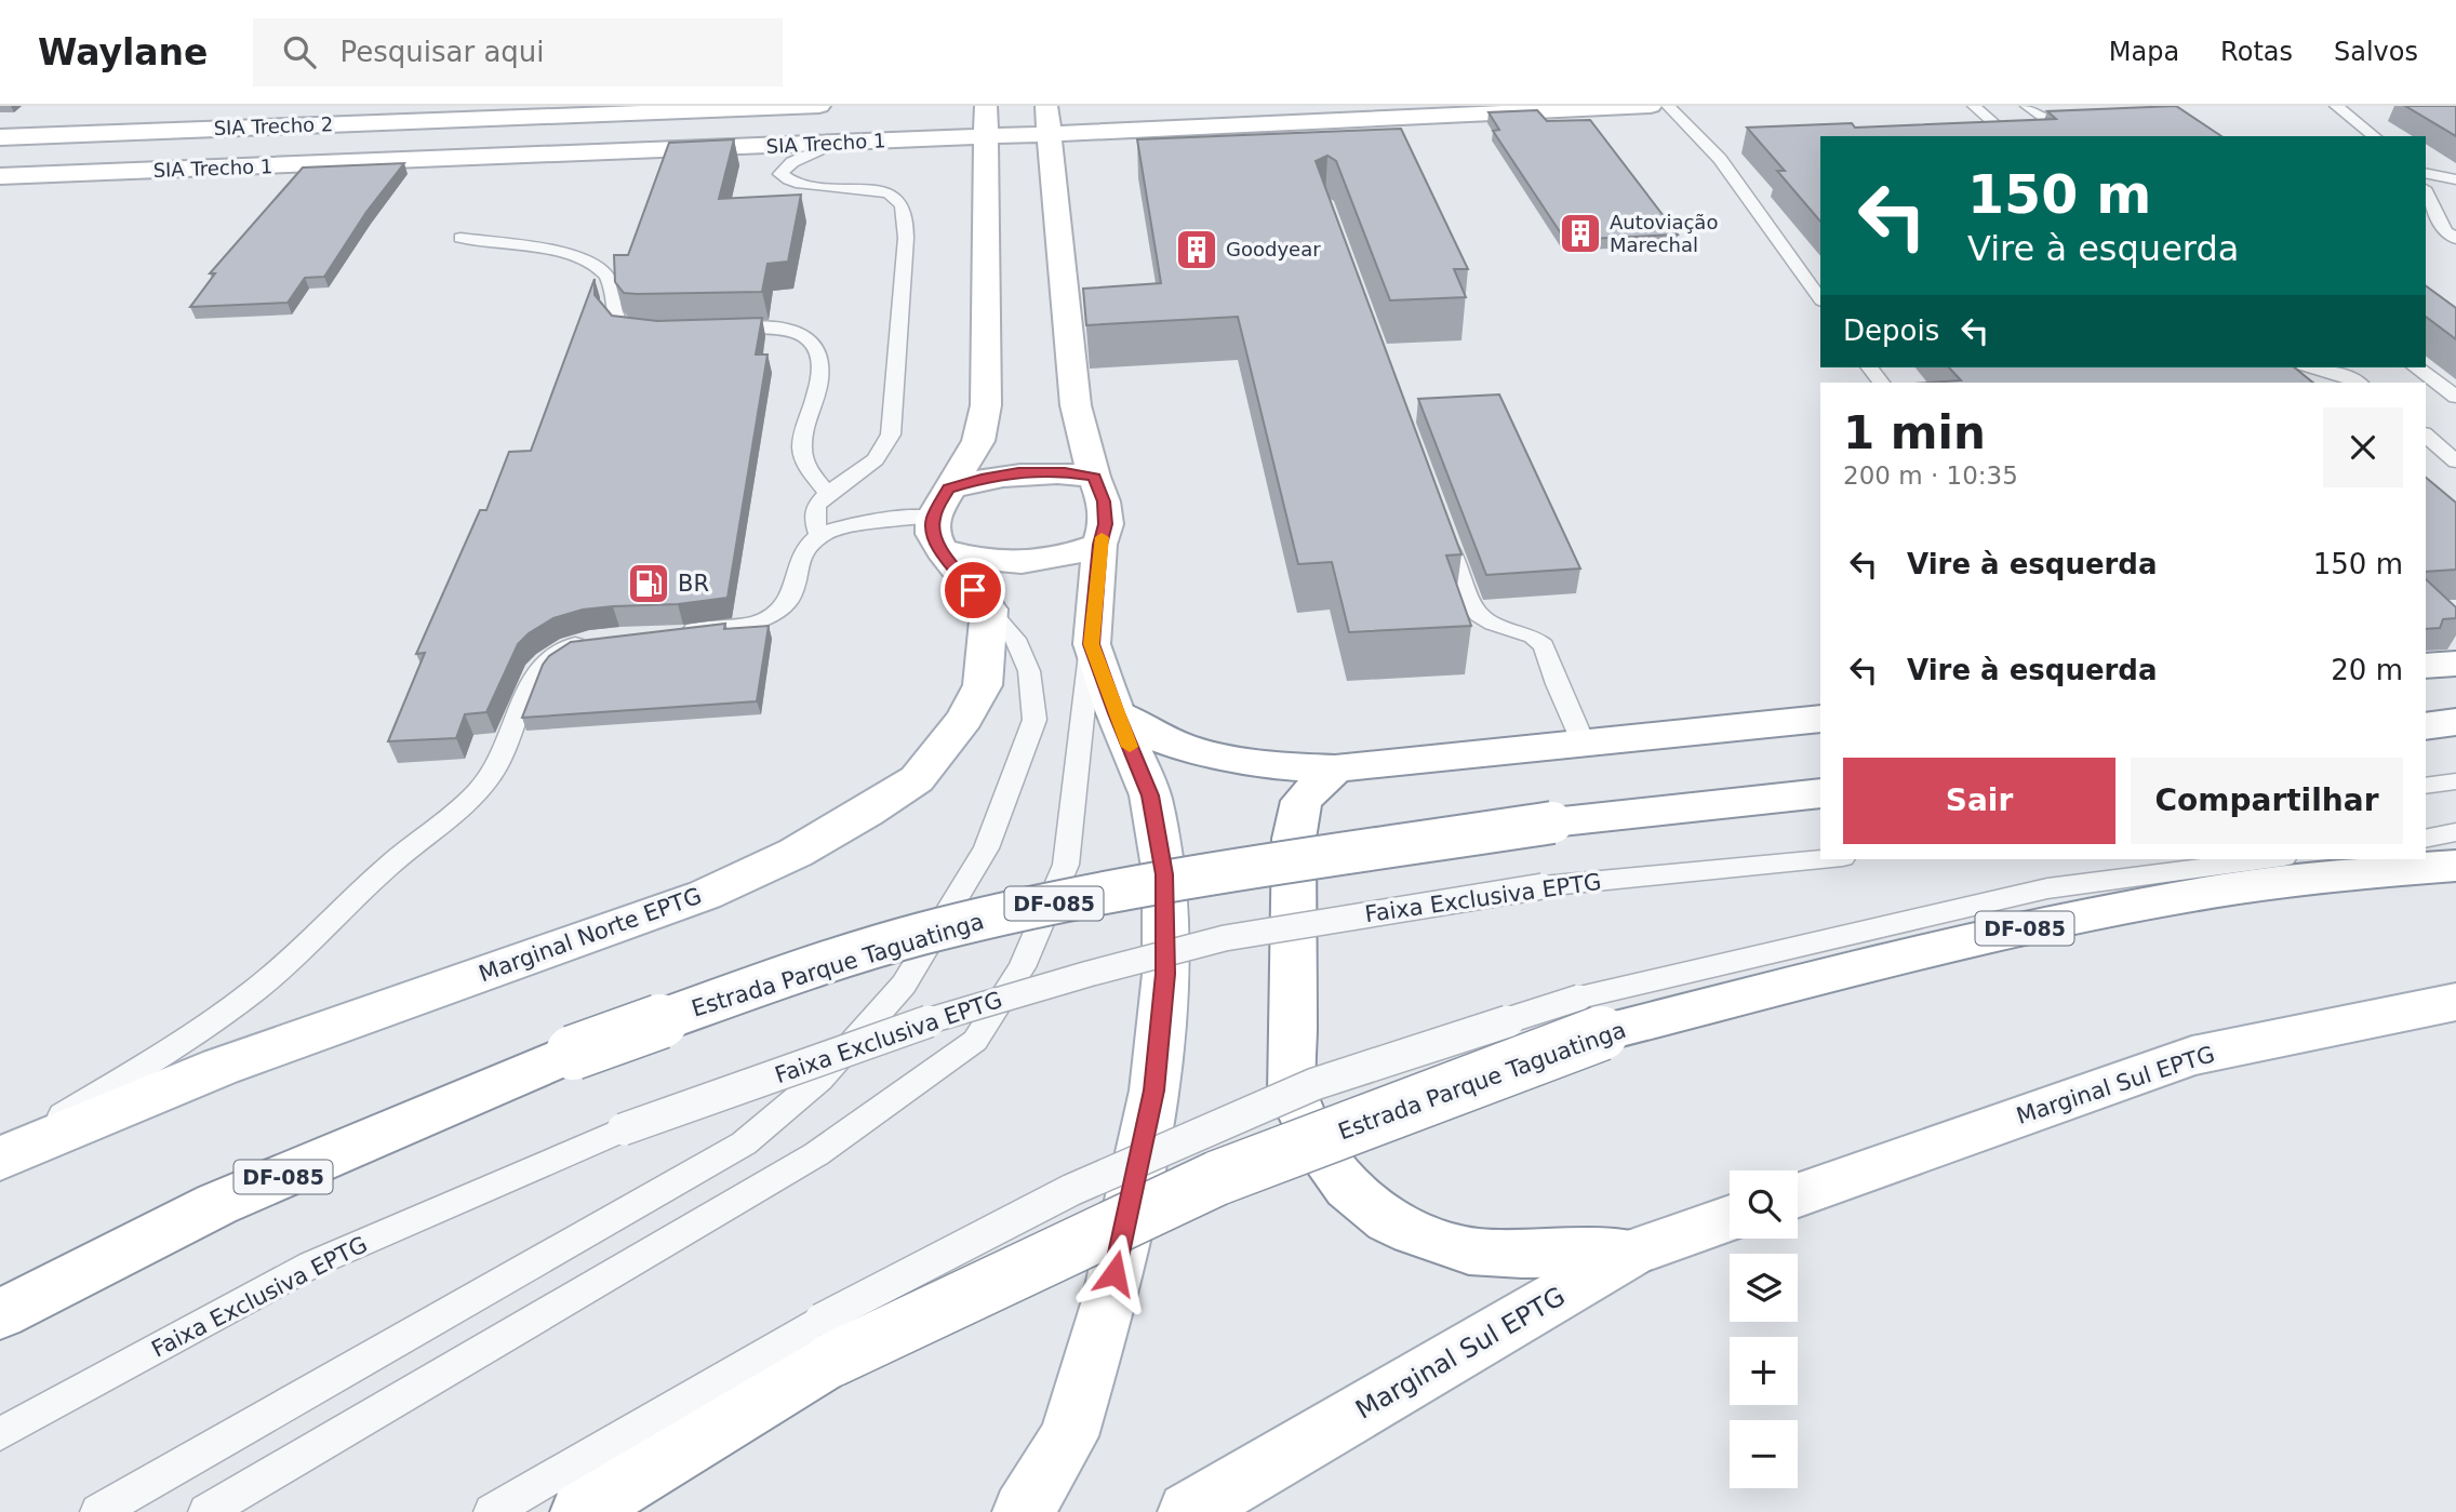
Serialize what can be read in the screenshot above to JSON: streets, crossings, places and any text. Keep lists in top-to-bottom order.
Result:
{
  "streets": {
    "main road": [
      "SIA Trecho 2",
      "SIA Trecho 1",
      "DF-085",
      "Marginal Norte EPTG",
      "Estrada Parque Taguatinga",
      "Marginal Sul EPTG"
    ],
    "lane": ["Faixa Exclusiva EPTG"]
  },
  "places": {
    "building": ["Autoviação Marechal", "Goodyear"],
    "fuel station": ["BR"]
  },
  "page": {
    "header": "Waylane",
    "search": "Pesquisar aqui",
    "nav": ["Mapa", "Rotas", "Salvos"],
    "turn": ["150 m", "Vire à esquerda"],
    "then": "Depois",
    "heading": ["1 min", "200 m · 10:35"],
    "list": [
      {
        "name": "Vire à esquerda",
        "value": "150 m"
      },
      {
        "name": "Vire à esquerda",
        "value": "20 m"
      }
    ],
    "buttons": ["Sair", "Compartilhar"],
    "map_buttons": ["+", "−"]
  }
}
